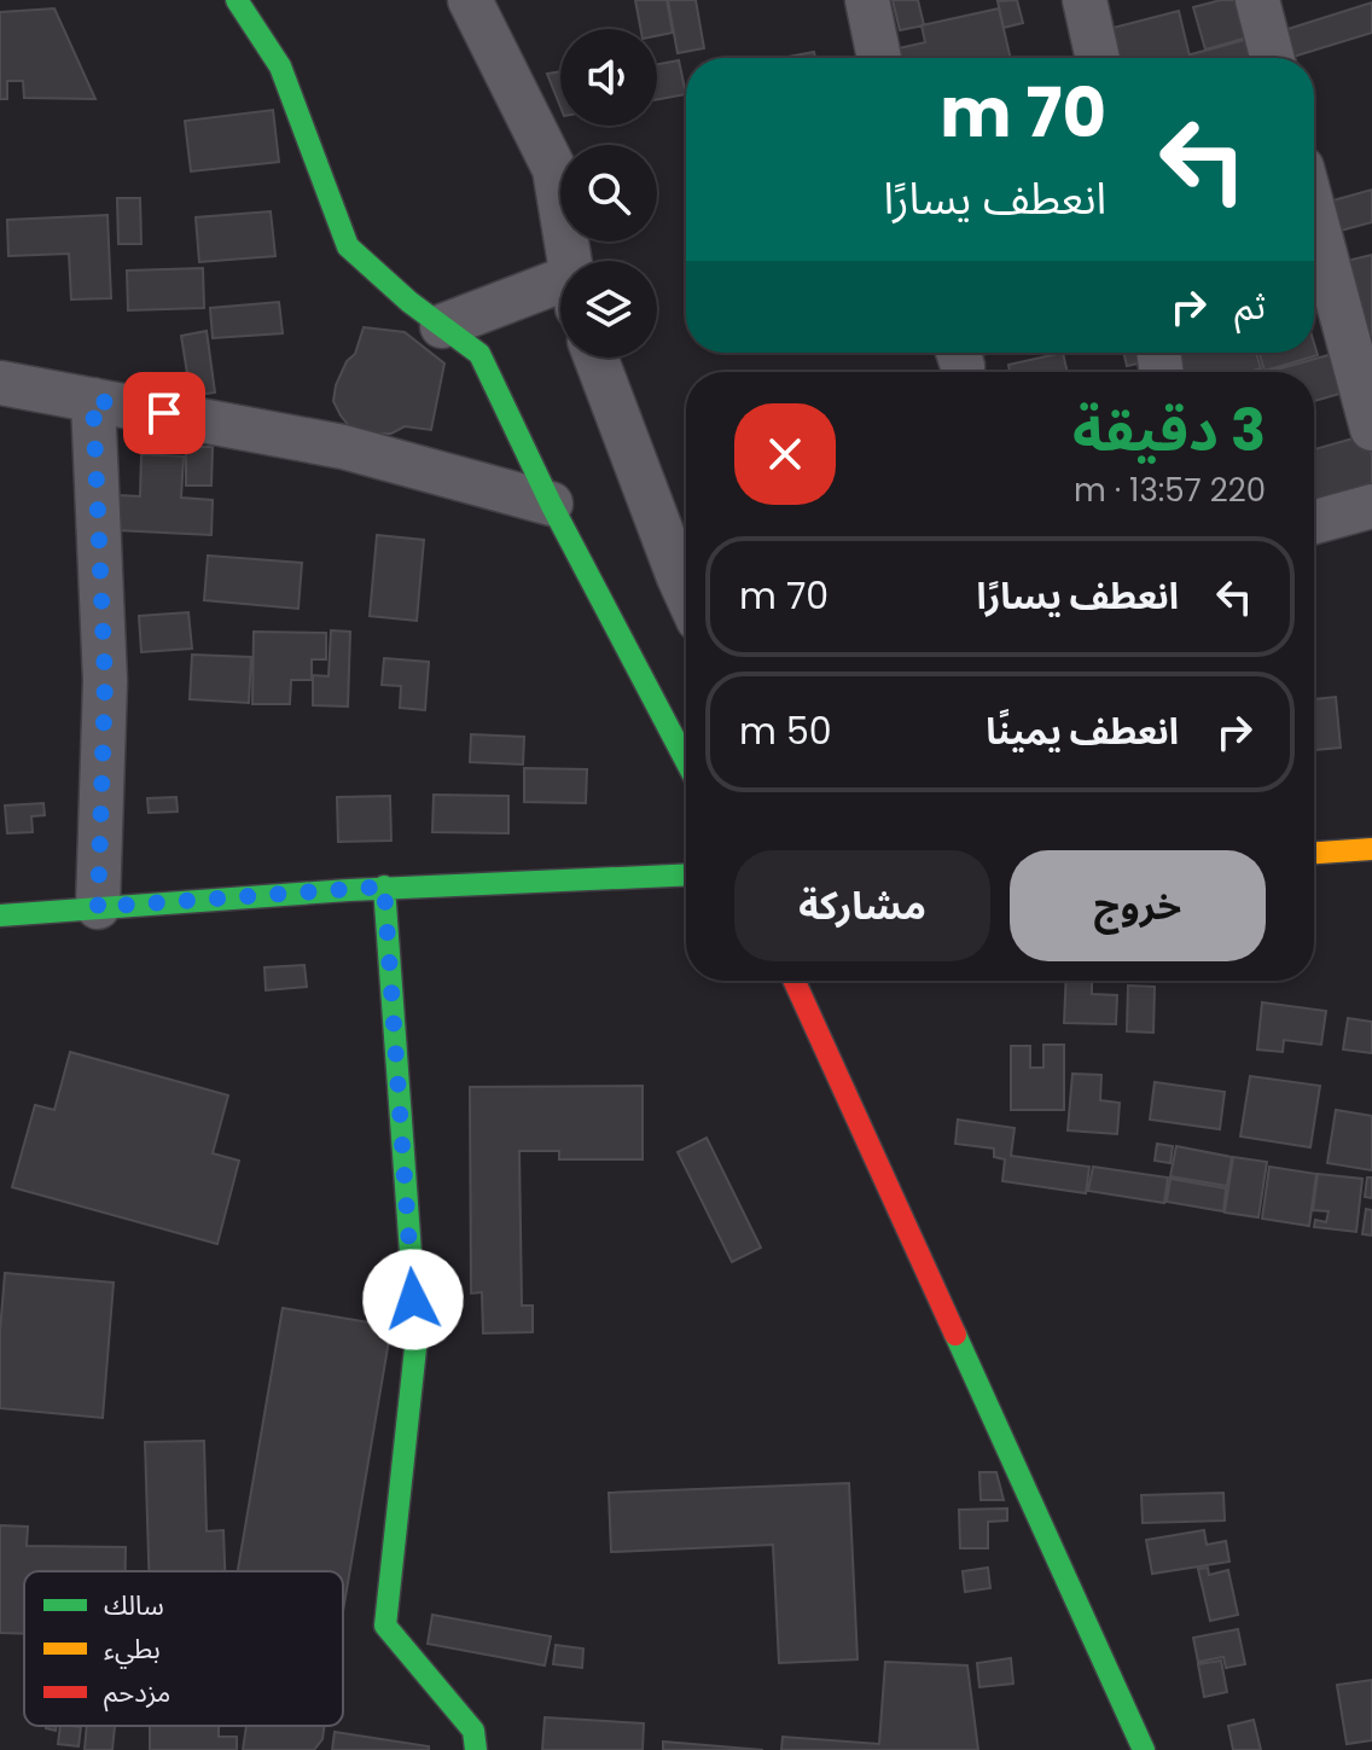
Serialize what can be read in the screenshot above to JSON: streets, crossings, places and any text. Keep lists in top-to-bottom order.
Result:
{
  "legend": ["سالك", "بطيء", "مزدحم"],
  "page": {
    "turn": ["70 m", "انعطف يسارًا"],
    "then": "ثم",
    "heading": ["3 دقيقة", "220 m · 13:57"],
    "list": [
      {
        "name": "انعطف يسارًا",
        "value": "70 m"
      },
      {
        "name": "انعطف يمينًا",
        "value": "50 m"
      }
    ],
    "buttons": ["خروج", "مشاركة"]
  }
}
